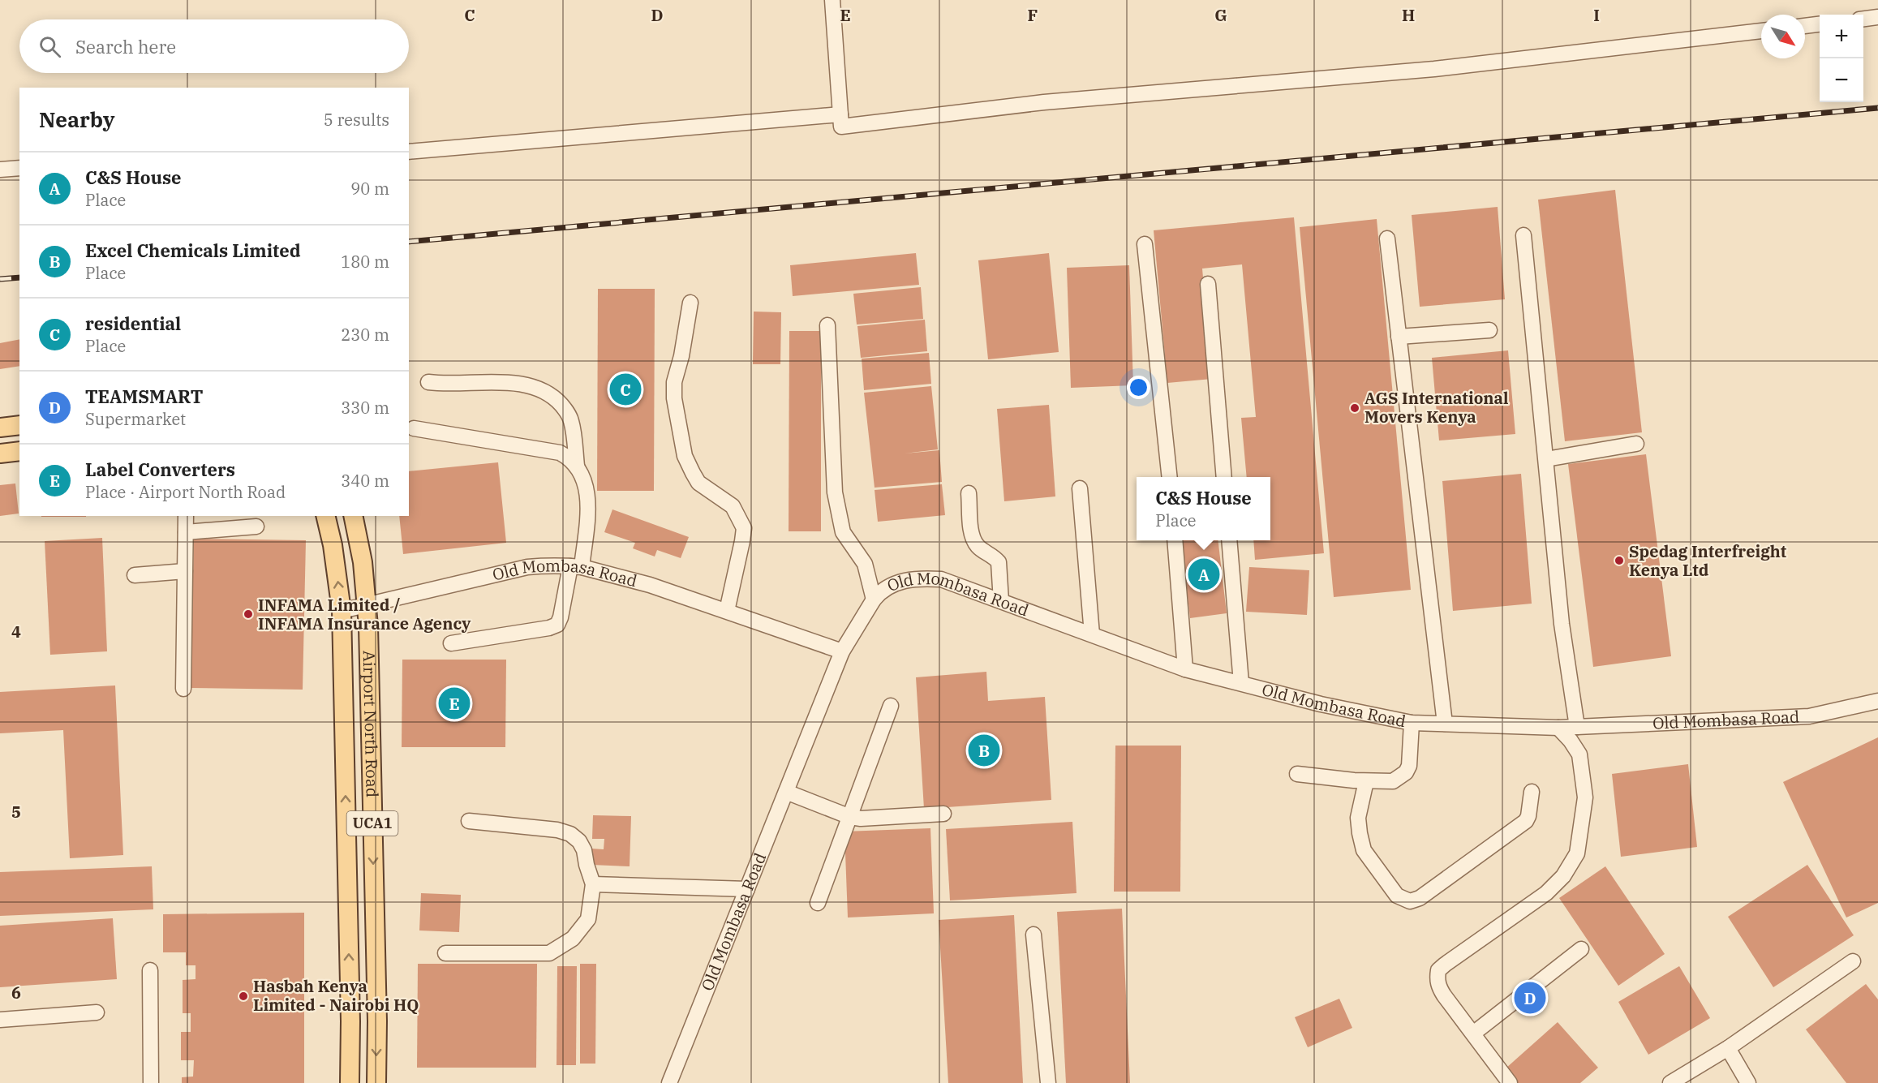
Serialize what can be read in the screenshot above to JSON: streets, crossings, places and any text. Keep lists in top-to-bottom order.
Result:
{
  "streets": {
    "main road": ["Airport North Road", "UCA1"],
    "lane": ["Old Mombasa Road"]
  },
  "crossings": [
    ["Old Mombasa Road", "Airport North Road"]
  ],
  "places": [
    "AGS International Movers Kenya",
    "Spedag Interfreight Kenya Ltd",
    "INFAMA Limited / INFAMA Insurance Agency",
    "Hasbah Kenya Limited - Nairobi HQ"
  ],
  "north": "bottom right",
  "page": {
    "map_buttons": ["+", "−"],
    "search": "Search here",
    "heading": ["Nearby", "5 results"],
    "list": [
      {
        "mark": "A",
        "name": "C&S House",
        "note": "Place",
        "value": "90 m"
      },
      {
        "mark": "B",
        "name": "Excel Chemicals Limited",
        "note": "Place",
        "value": "180 m"
      },
      {
        "mark": "C",
        "name": "residential",
        "note": "Place",
        "value": "230 m"
      },
      {
        "mark": "D",
        "name": "TEAMSMART",
        "note": "Supermarket",
        "value": "330 m"
      },
      {
        "mark": "E",
        "name": "Label Converters",
        "note": "Place · Airport North Road",
        "value": "340 m"
      }
    ],
    "pins": [
      "C",
      "A",
      "E",
      "B",
      "D"
    ],
    "popup": ["C&S House", "Place"]
  },
  "grid": {
    "columns": [
      "C",
      "D",
      "E",
      "F",
      "G",
      "H",
      "I"
    ],
    "rows": ["4", "5", "6"]
  }
}
